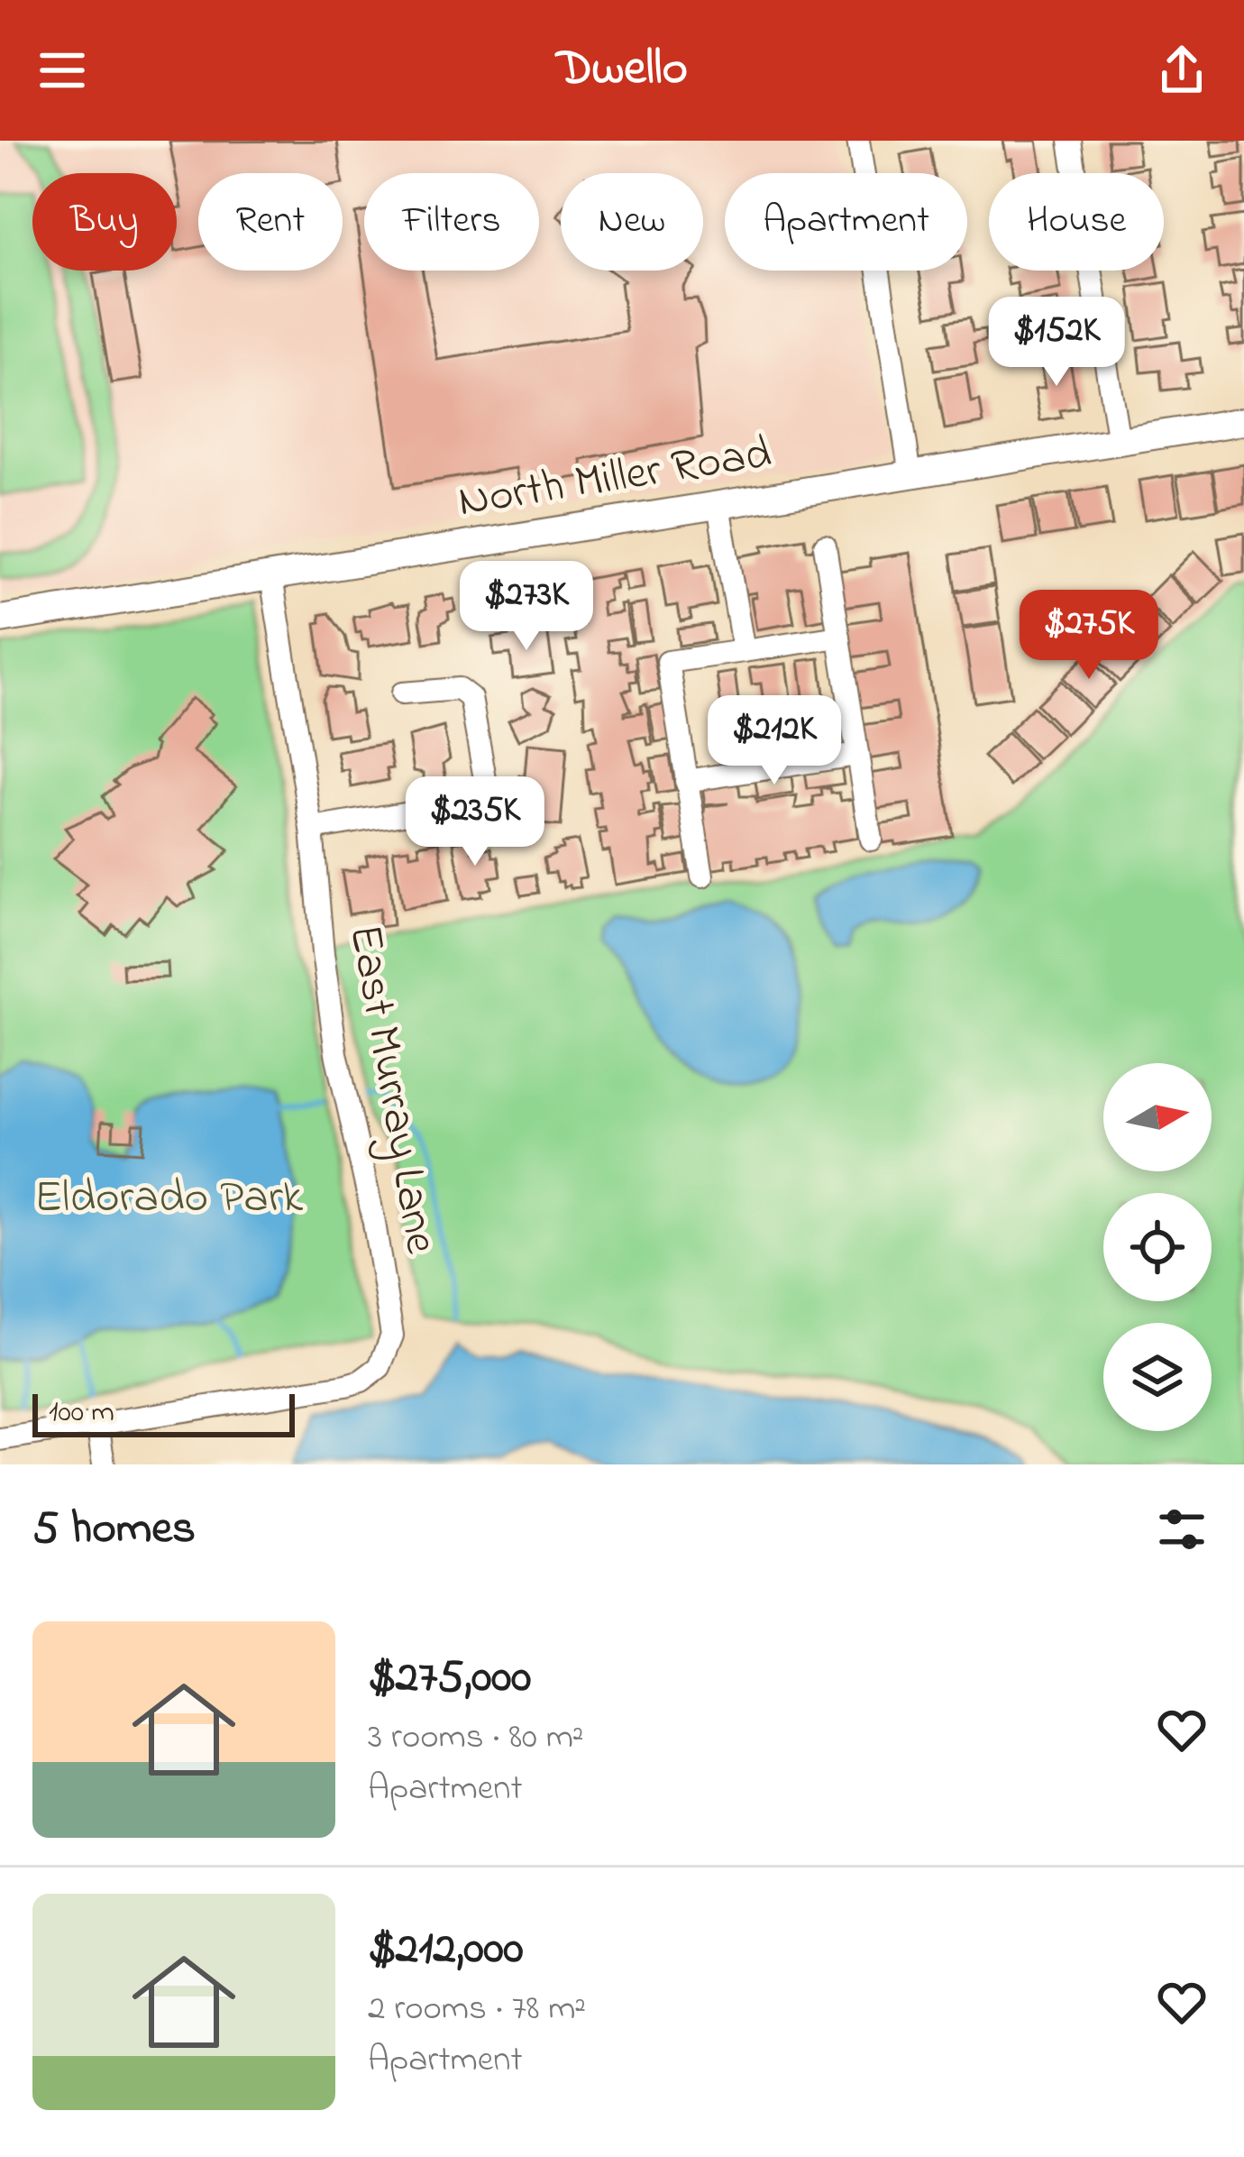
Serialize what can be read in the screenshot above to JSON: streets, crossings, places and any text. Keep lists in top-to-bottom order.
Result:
{
  "streets": {
    "street": ["North Miller Road", "East Murray Lane"]
  },
  "crossings": [
    ["North Miller Road", "East Murray Lane"]
  ],
  "parks": ["Eldorado Park"],
  "scale_bar": "100 m",
  "north": "right",
  "page": {
    "header": "Dwello",
    "chip": [
      "Buy",
      "Rent",
      "Filters",
      "New",
      "Apartment",
      "House"
    ],
    "price": [
      "$152K",
      "$273K",
      "$275K",
      "$212K",
      "$235K"
    ],
    "scale": "100 m",
    "heading": "5 homes",
    "list": [
      {
        "name": "$275,000",
        "note": "3 rooms · 80 m² · Apartment"
      },
      {
        "name": "$212,000",
        "note": "2 rooms · 78 m² · Apartment"
      }
    ]
  }
}
